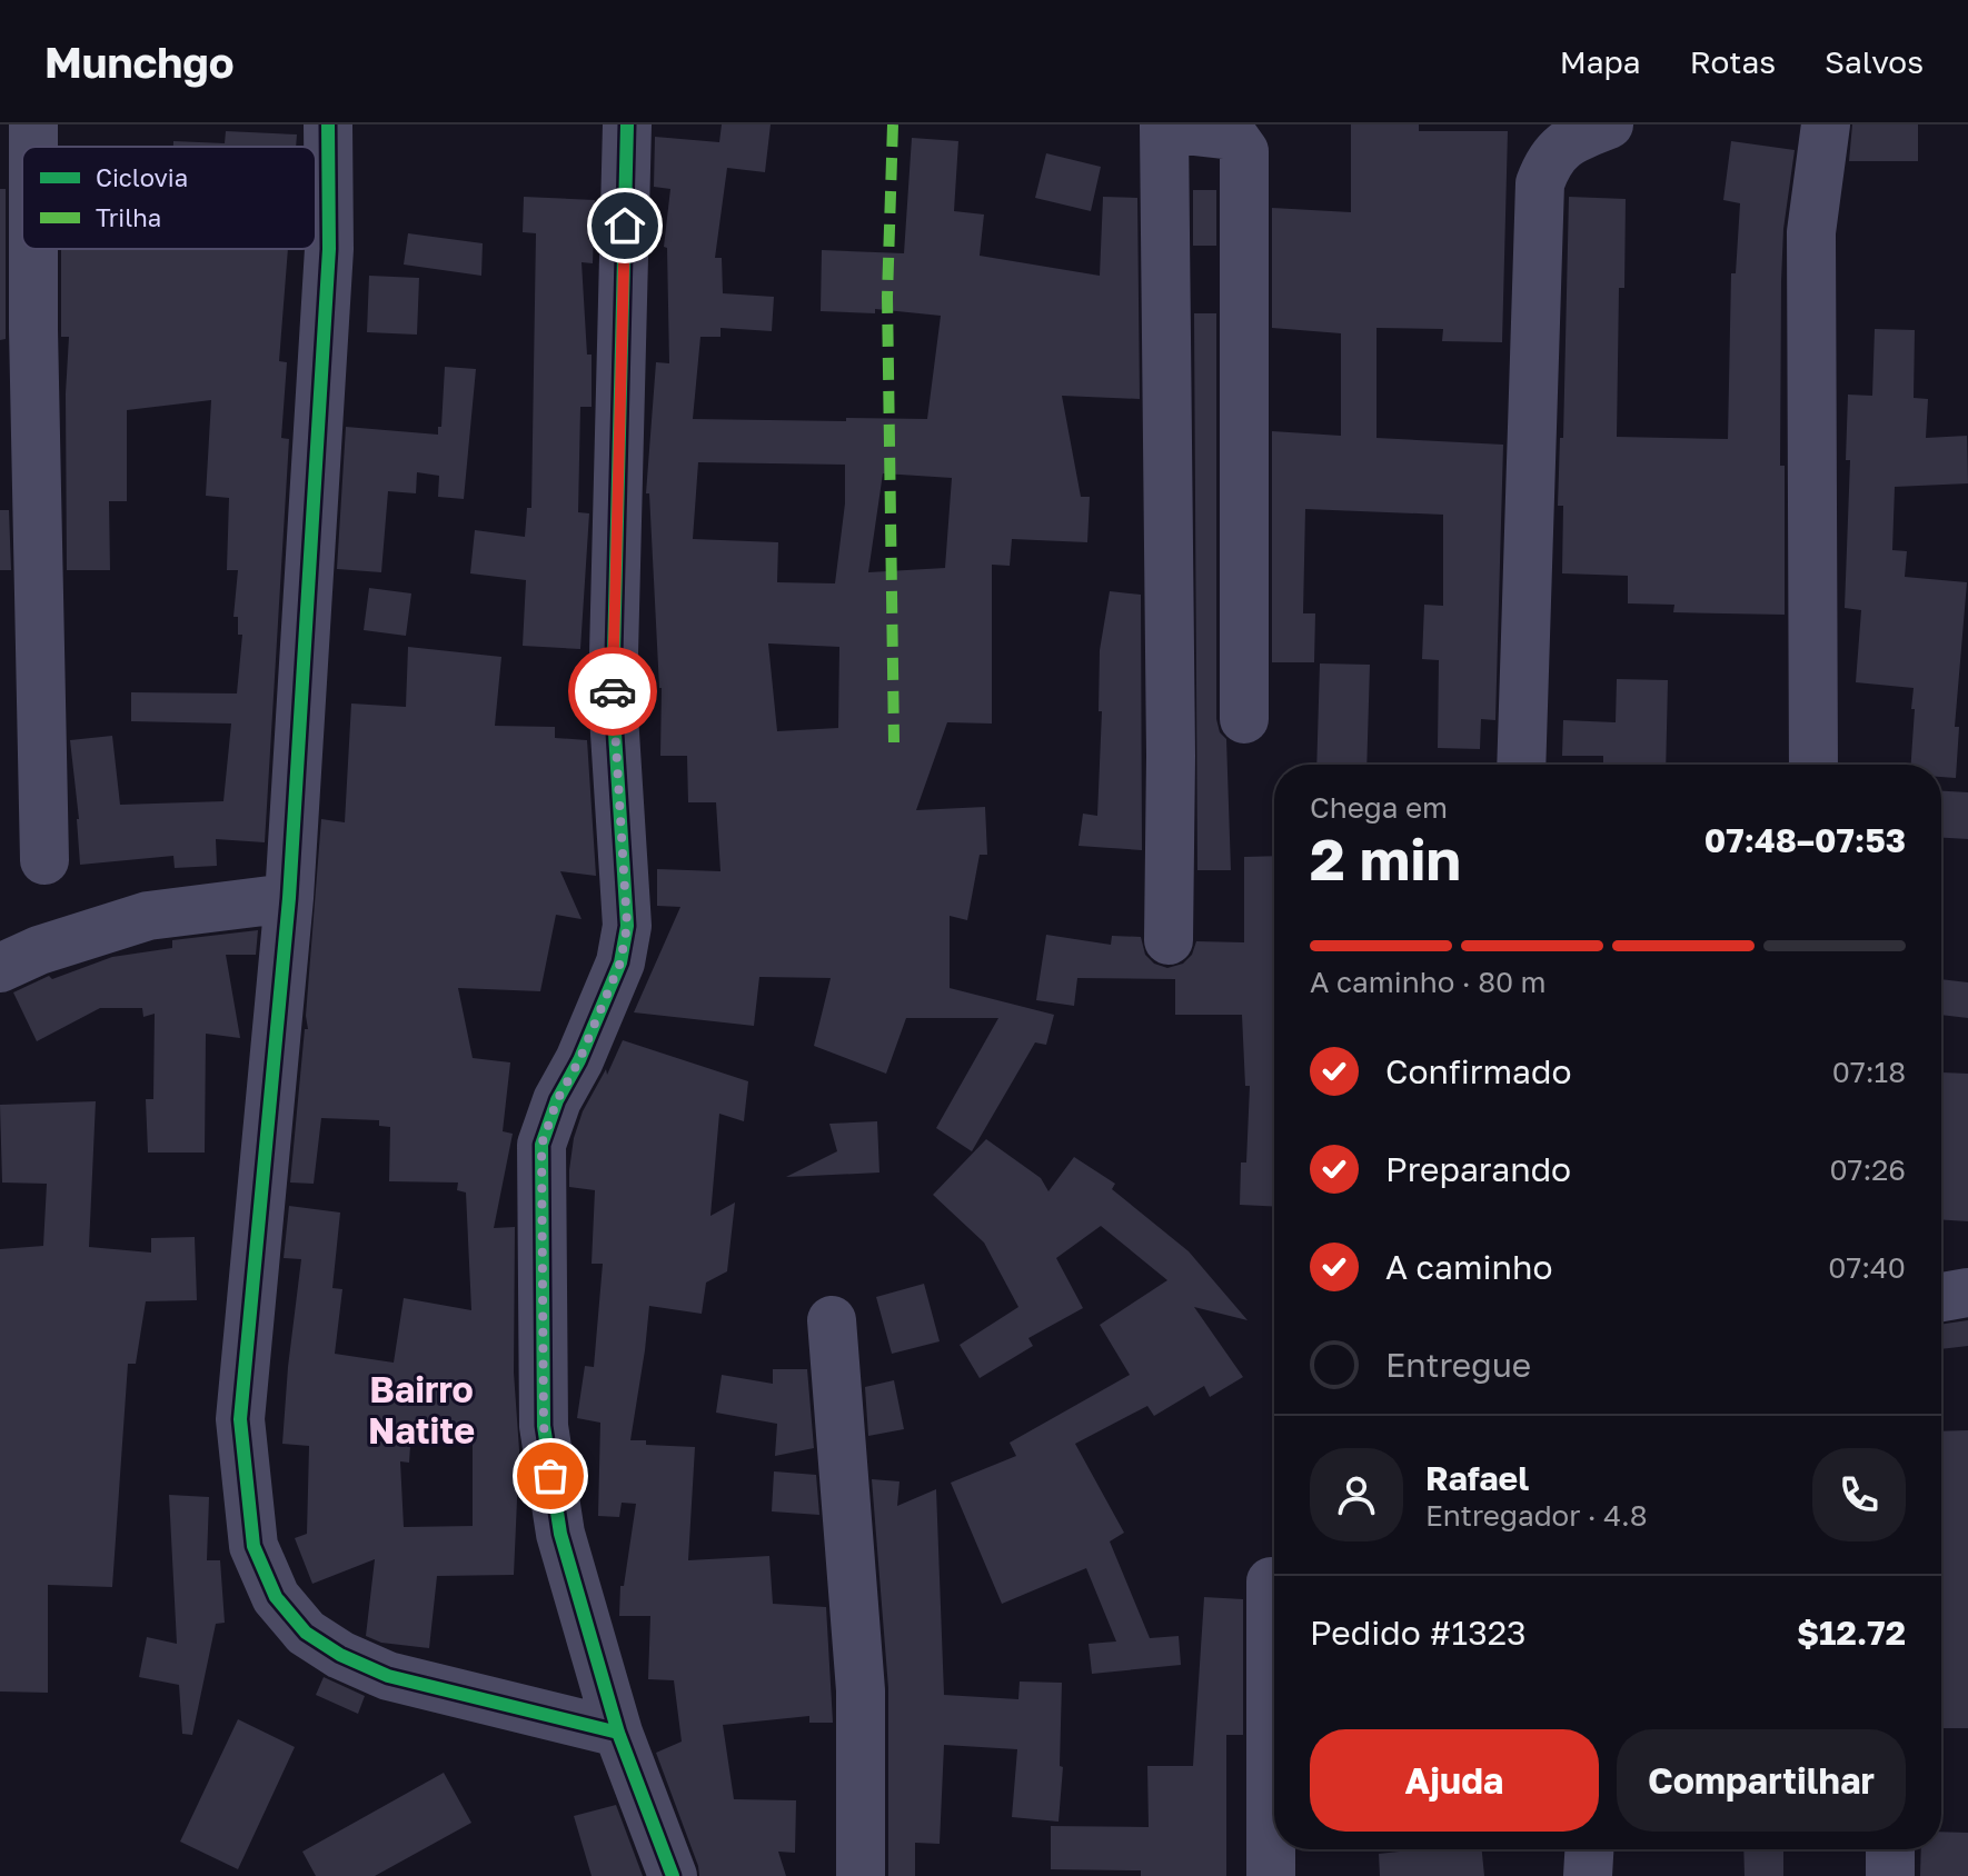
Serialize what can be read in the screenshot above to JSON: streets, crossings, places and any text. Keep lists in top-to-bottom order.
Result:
{
  "districts": ["Bairro Natite"],
  "legend": ["Ciclovia", "Trilha"],
  "page": {
    "header": "Munchgo",
    "nav": ["Mapa", "Rotas", "Salvos"],
    "heading": ["2 min", "Chega em", "07:48–07:53"],
    "panel": [
      "Rafael",
      "Entregador · 4.8",
      "Pedido #1323",
      "$12.72"
    ],
    "bar": "A caminho · 80 m",
    "list": [
      ["Confirmado", "07:18"],
      ["Preparando", "07:26"],
      ["A caminho", "07:40"],
      "Entregue"
    ],
    "buttons": ["Ajuda", "Compartilhar"]
  }
}
